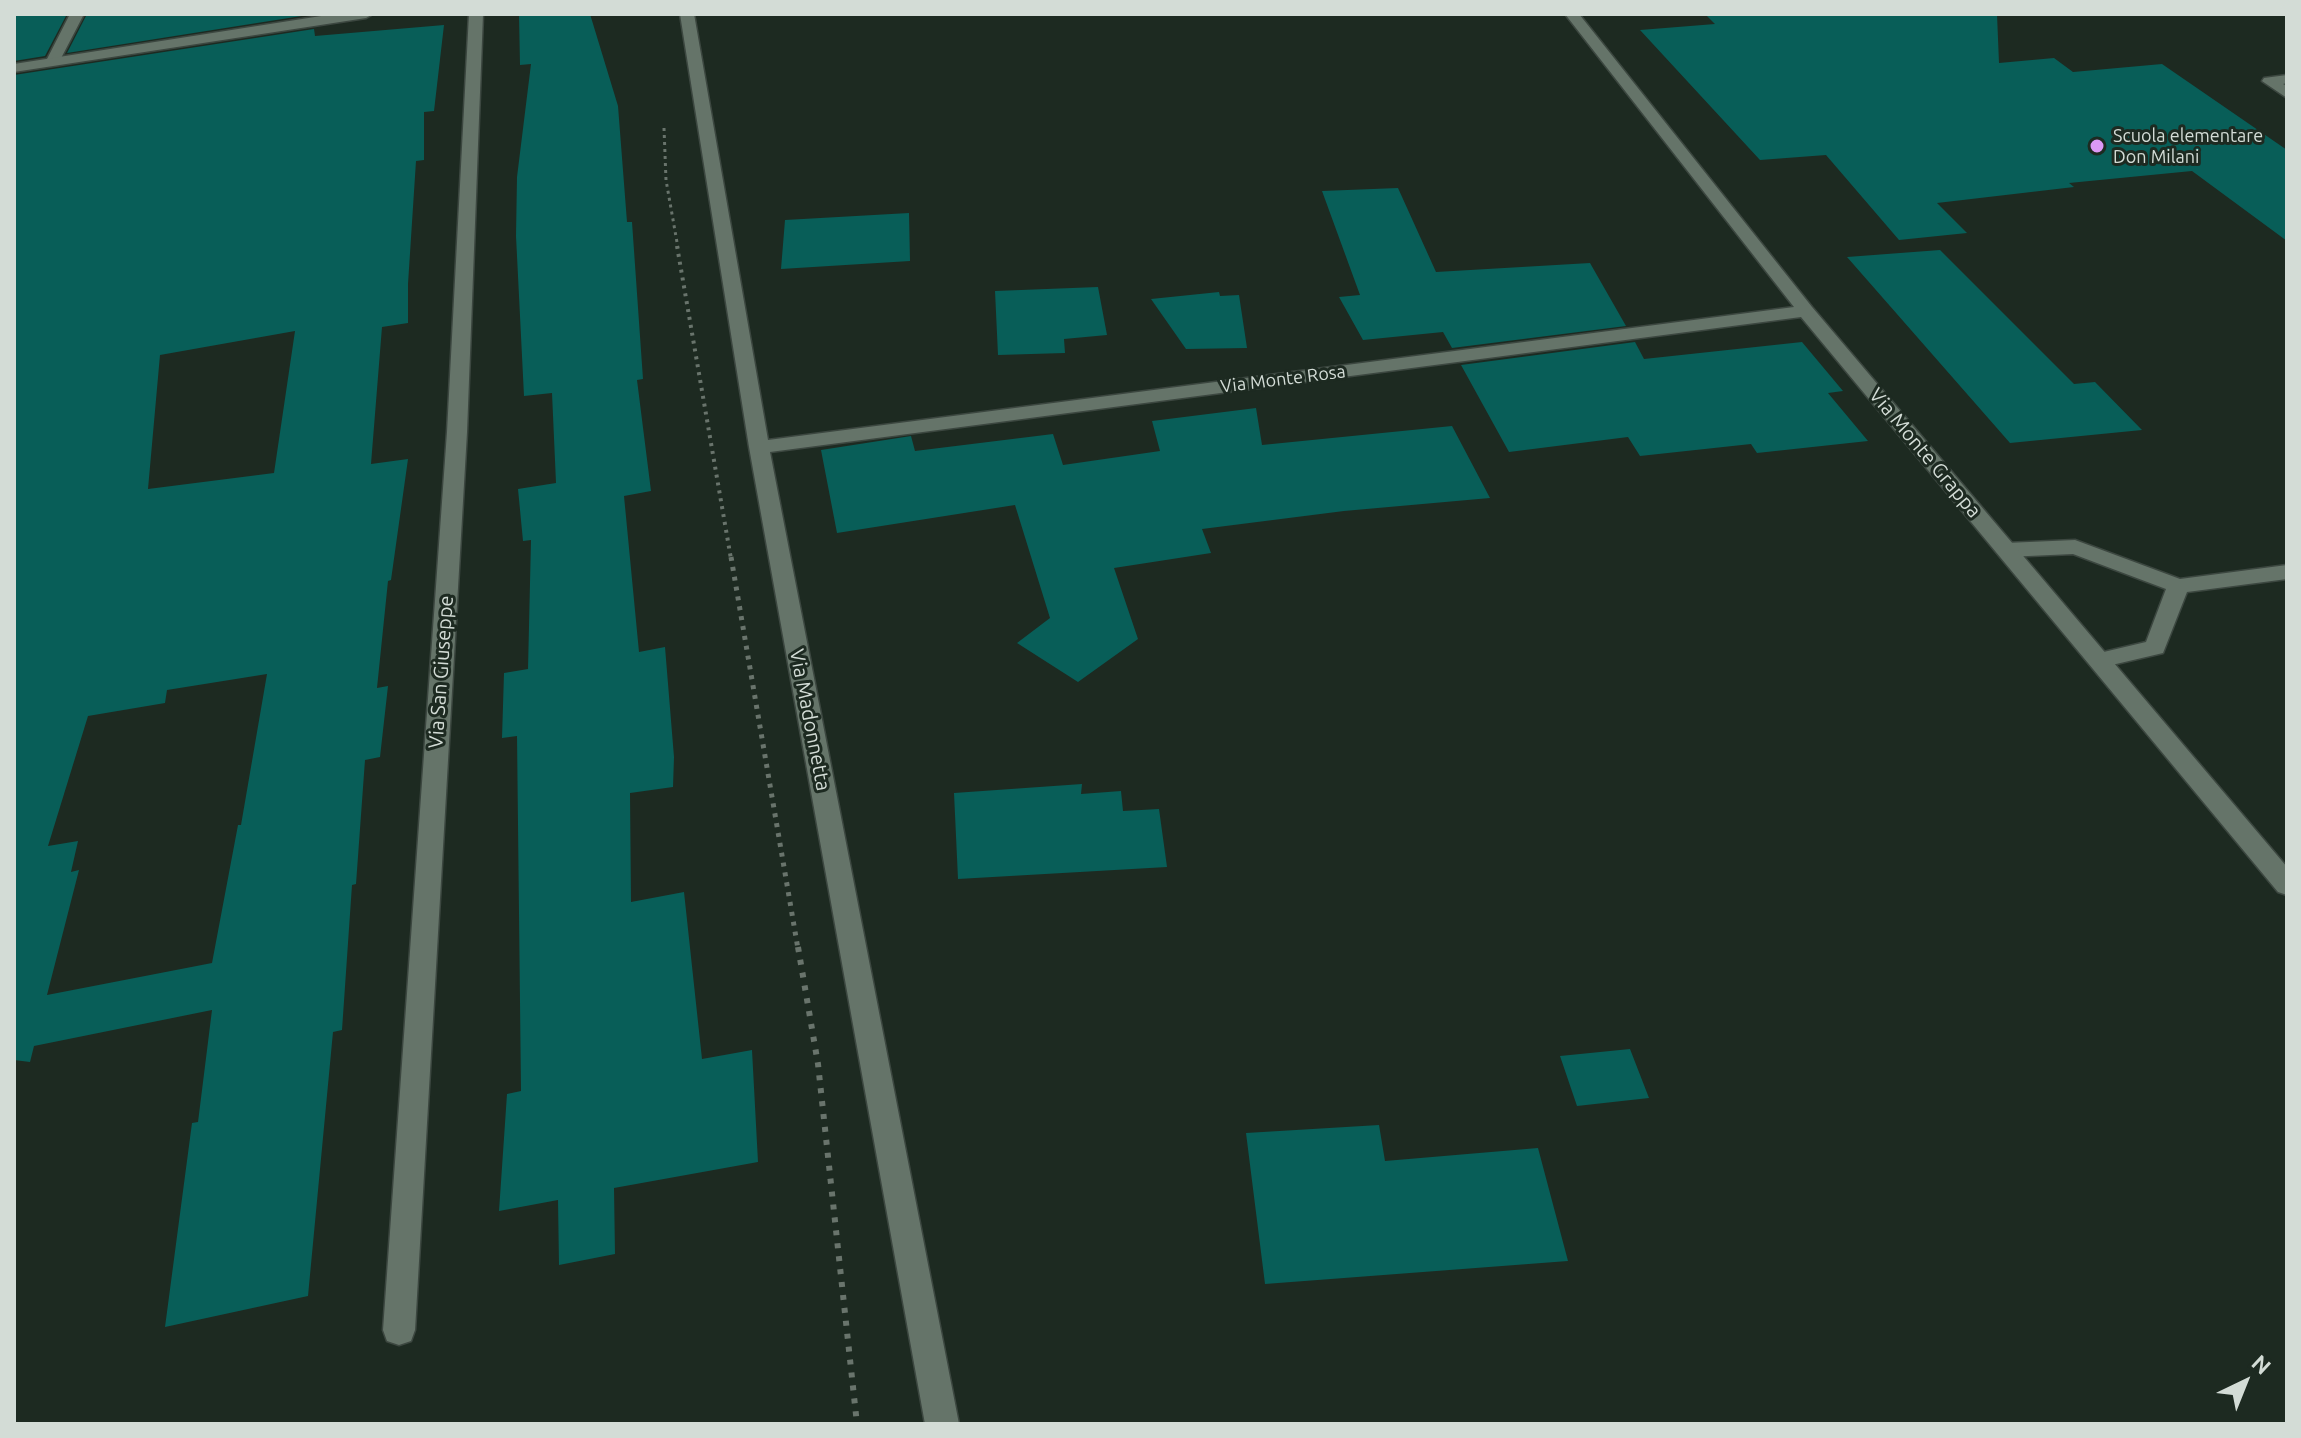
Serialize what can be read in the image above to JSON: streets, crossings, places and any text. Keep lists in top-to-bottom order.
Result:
{
  "streets": {
    "street": [
      "Via Monte Rosa",
      "Via Monte Grappa",
      "Via San Giuseppe",
      "Via Madonnetta"
    ]
  },
  "crossings": [
    ["Via Monte Rosa", "Via Monte Grappa"],
    ["Via Monte Rosa", "Via Madonnetta"]
  ],
  "places": ["Scuola elementare Don Milani"],
  "north": "top right"
}
